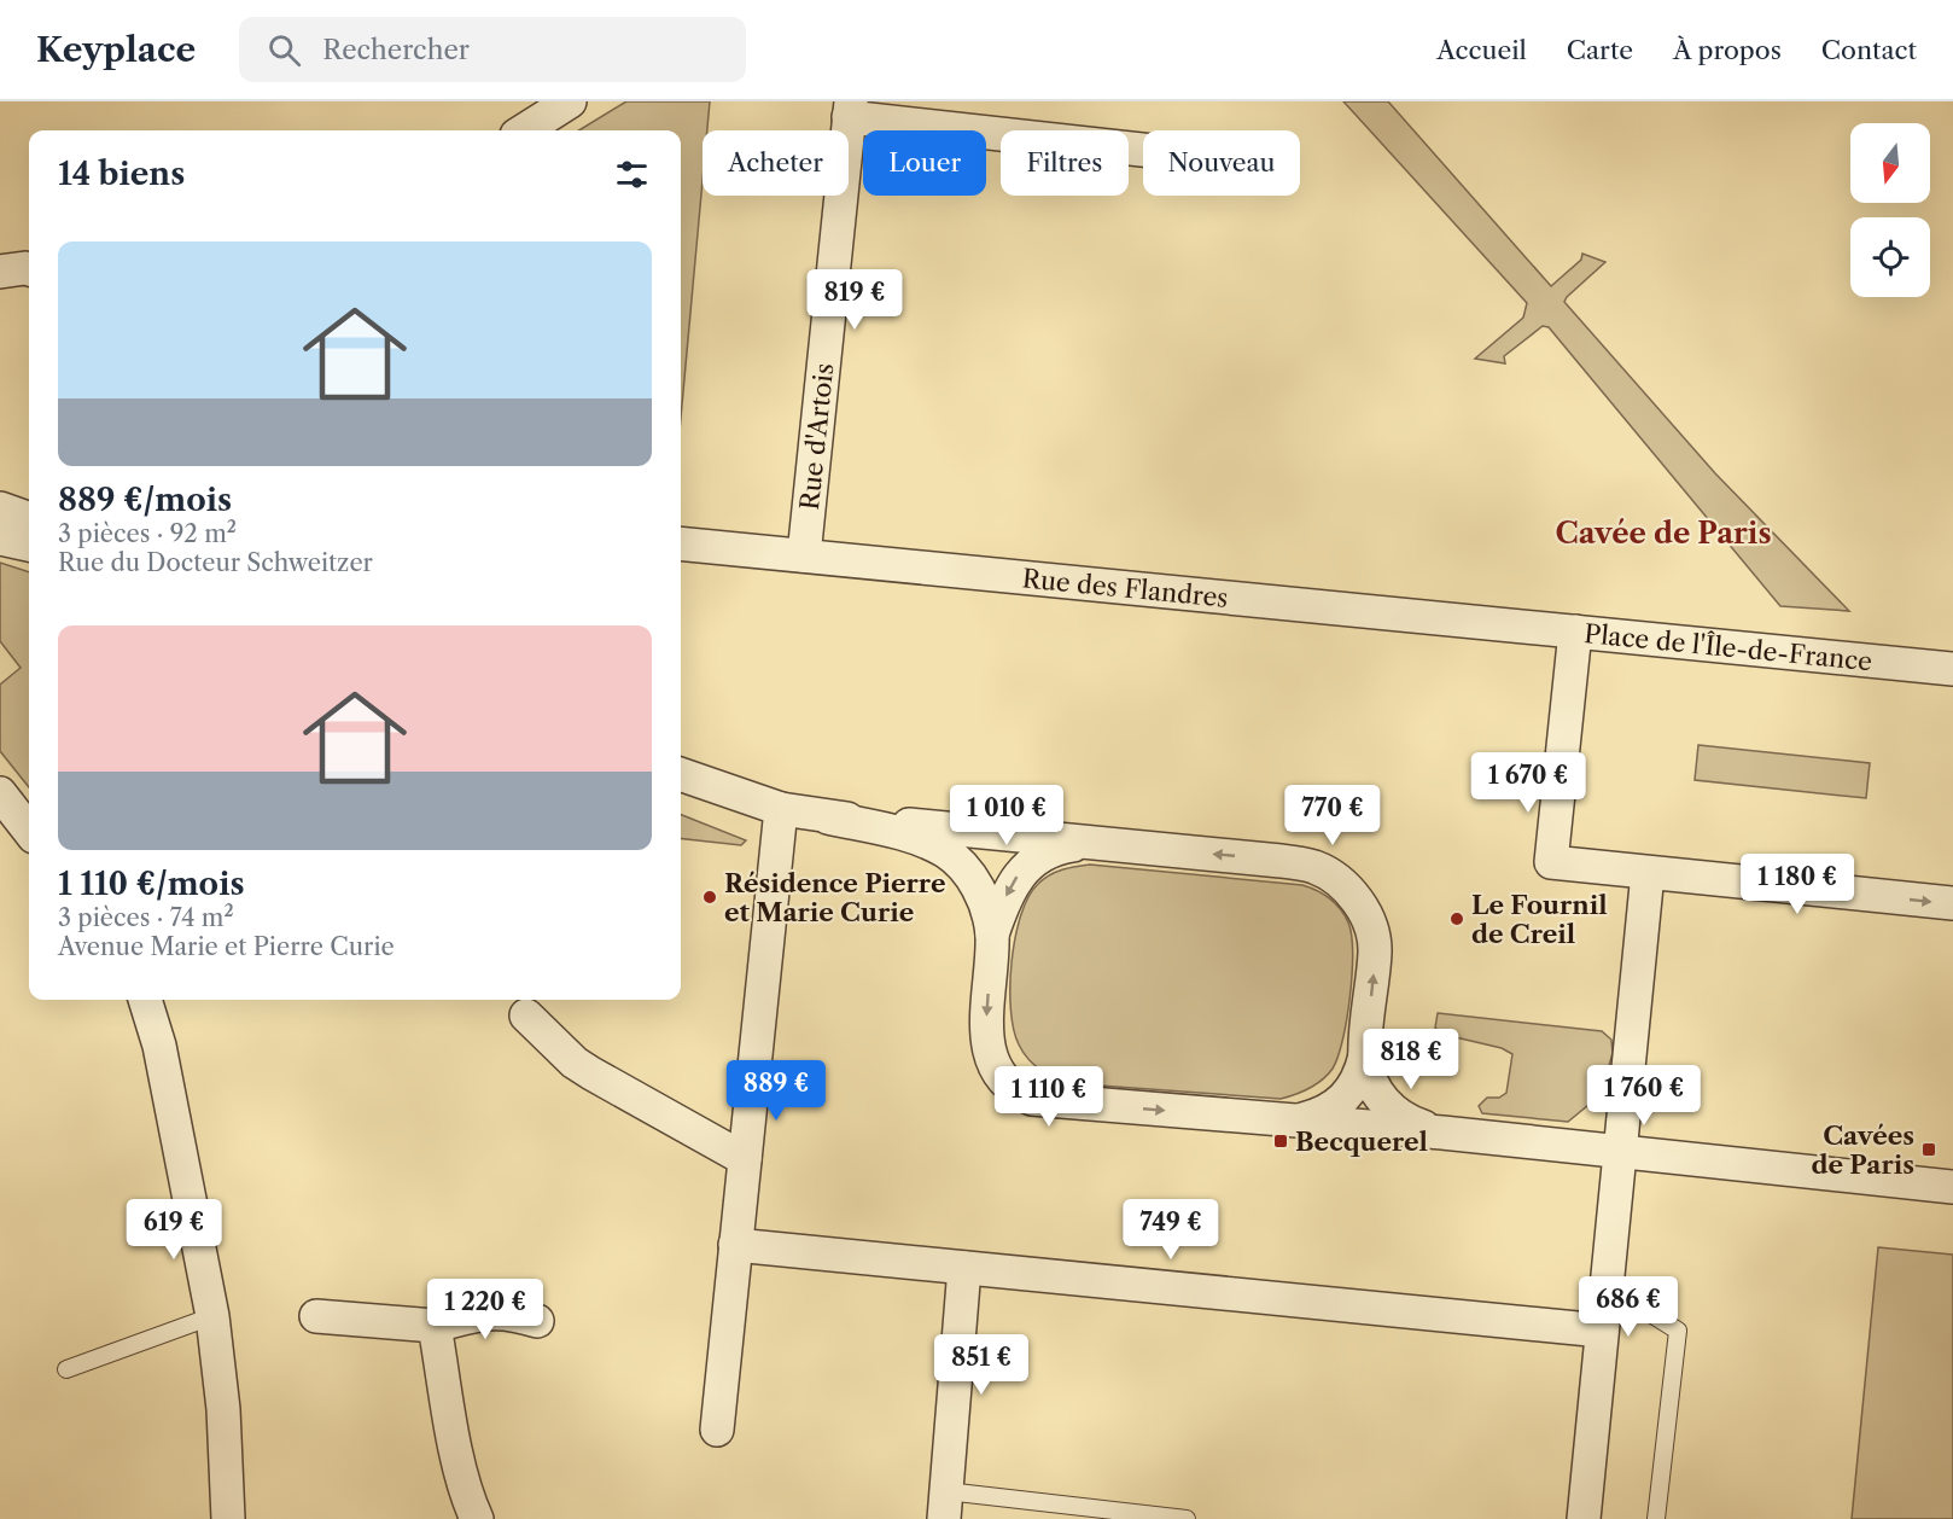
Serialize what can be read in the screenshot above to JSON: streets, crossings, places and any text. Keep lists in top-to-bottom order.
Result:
{
  "streets": {
    "street": ["Rue d'Artois", "Rue des Flandres", "Place de l'Île-de-France"]
  },
  "crossings": [
    ["Rue d'Artois", "Rue des Flandres"],
    ["Rue des Flandres", "Place de l'Île-de-France"]
  ],
  "districts": ["Cavée de Paris"],
  "places": {
    "other": ["Résidence Pierre et Marie Curie", "Le Fournil de Creil"],
    "transit": ["Becquerel", "Cavées de Paris"]
  },
  "north": "bottom",
  "page": {
    "header": "Keyplace",
    "search": "Rechercher",
    "nav": [
      "Accueil",
      "Carte",
      "À propos",
      "Contact"
    ],
    "chip": [
      "Acheter",
      "Louer",
      "Filtres",
      "Nouveau"
    ],
    "heading": "14 biens",
    "list": [
      {
        "name": "889 €/mois",
        "note": "3 pièces · 92 m² · Rue du Docteur Schweitzer"
      },
      {
        "name": "1 110 €/mois",
        "note": "3 pièces · 74 m² · Avenue Marie et Pierre Curie"
      }
    ],
    "price": [
      "819 €",
      "1 670 €",
      "1 010 €",
      "770 €",
      "1 180 €",
      "818 €",
      "889 €",
      "1 760 €",
      "1 110 €",
      "619 €",
      "749 €",
      "686 €",
      "1 220 €",
      "851 €"
    ]
  }
}
